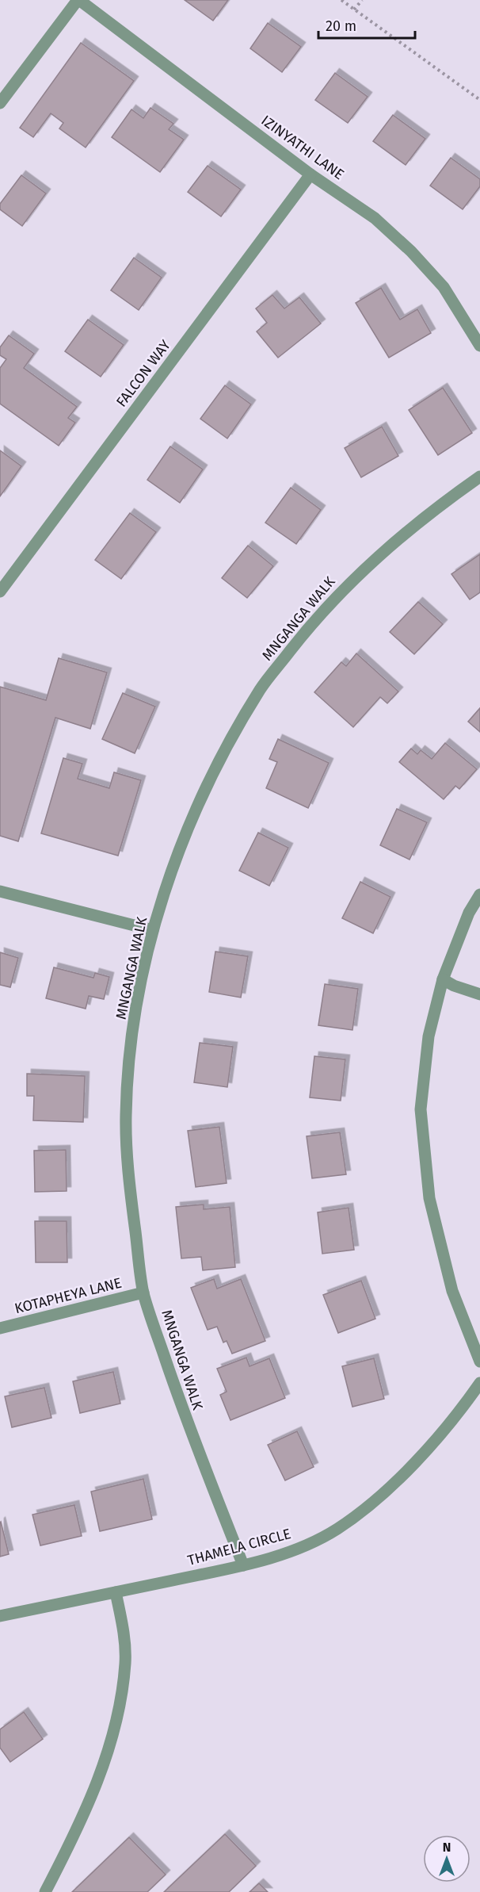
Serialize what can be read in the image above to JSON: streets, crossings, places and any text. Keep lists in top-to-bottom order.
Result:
{
  "streets": {
    "street": [
      "IZINYATHI LANE",
      "FALCON WAY",
      "MNGANGA WALK",
      "KOTAPHEYA LANE",
      "THAMELA CIRCLE"
    ]
  },
  "crossings": [
    ["IZINYATHI LANE", "FALCON WAY"],
    ["MNGANGA WALK", "KOTAPHEYA LANE"],
    ["MNGANGA WALK", "THAMELA CIRCLE"]
  ],
  "scale_bar": "20 m",
  "north": "top"
}
